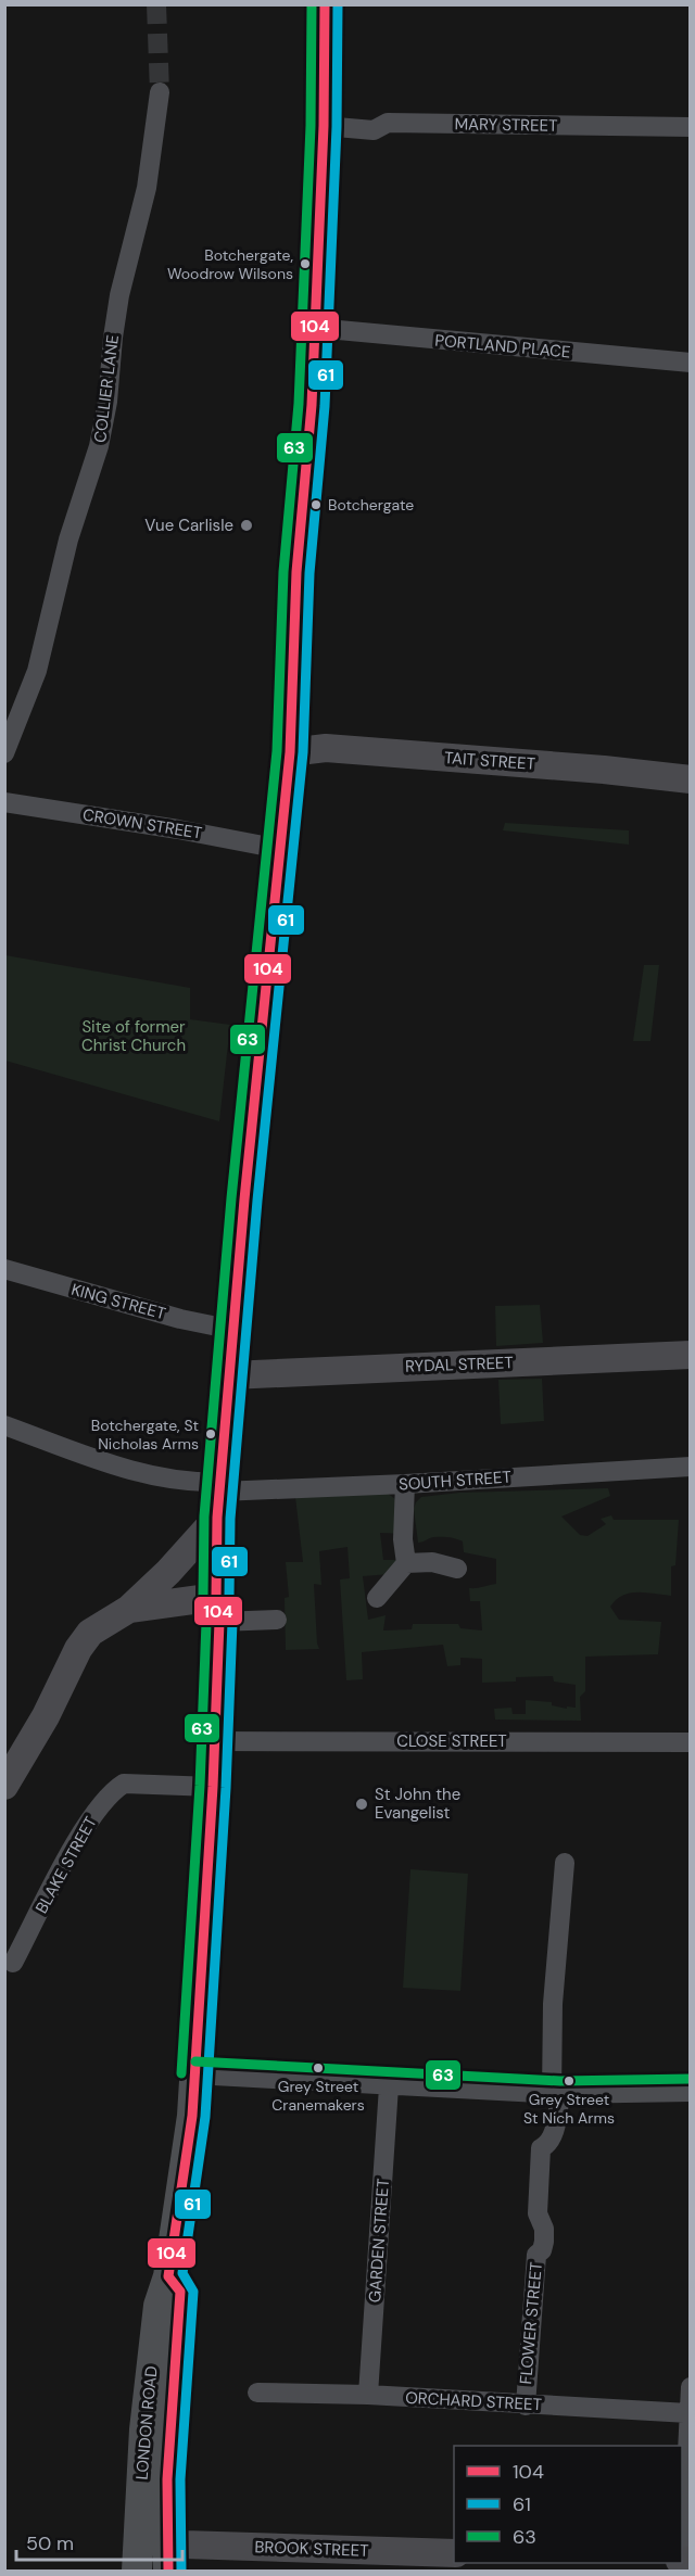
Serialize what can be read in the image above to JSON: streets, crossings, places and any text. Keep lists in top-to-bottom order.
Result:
{
  "streets": {
    "main road": ["LONDON ROAD"],
    "street": [
      "MARY STREET",
      "PORTLAND PLACE",
      "COLLIER LANE",
      "TAIT STREET",
      "CROWN STREET",
      "KING STREET",
      "RYDAL STREET",
      "SOUTH STREET",
      "CLOSE STREET",
      "BLAKE STREET",
      "GARDEN STREET",
      "FLOWER STREET",
      "ORCHARD STREET",
      "BROOK STREET"
    ]
  },
  "crossings": [
    ["SOUTH STREET", "LONDON ROAD"],
    ["CLOSE STREET", "LONDON ROAD"],
    ["BLAKE STREET", "LONDON ROAD"],
    ["GARDEN STREET", "ORCHARD STREET"],
    ["FLOWER STREET", "ORCHARD STREET"],
    ["LONDON ROAD", "BROOK STREET"]
  ],
  "parks": ["Site of former Christ Church"],
  "places": [
    "Botchergate, Woodrow Wilsons",
    "Botchergate",
    "Vue Carlisle",
    "Botchergate, St Nicholas Arms",
    "St John the Evangelist",
    "Grey Street Cranemakers",
    "Grey Street St Nich Arms"
  ],
  "lines": ["transit line 104", "transit line 61", "transit line 63"],
  "legend": ["104", "61", "63"],
  "scale_bar": "50 m"
}
